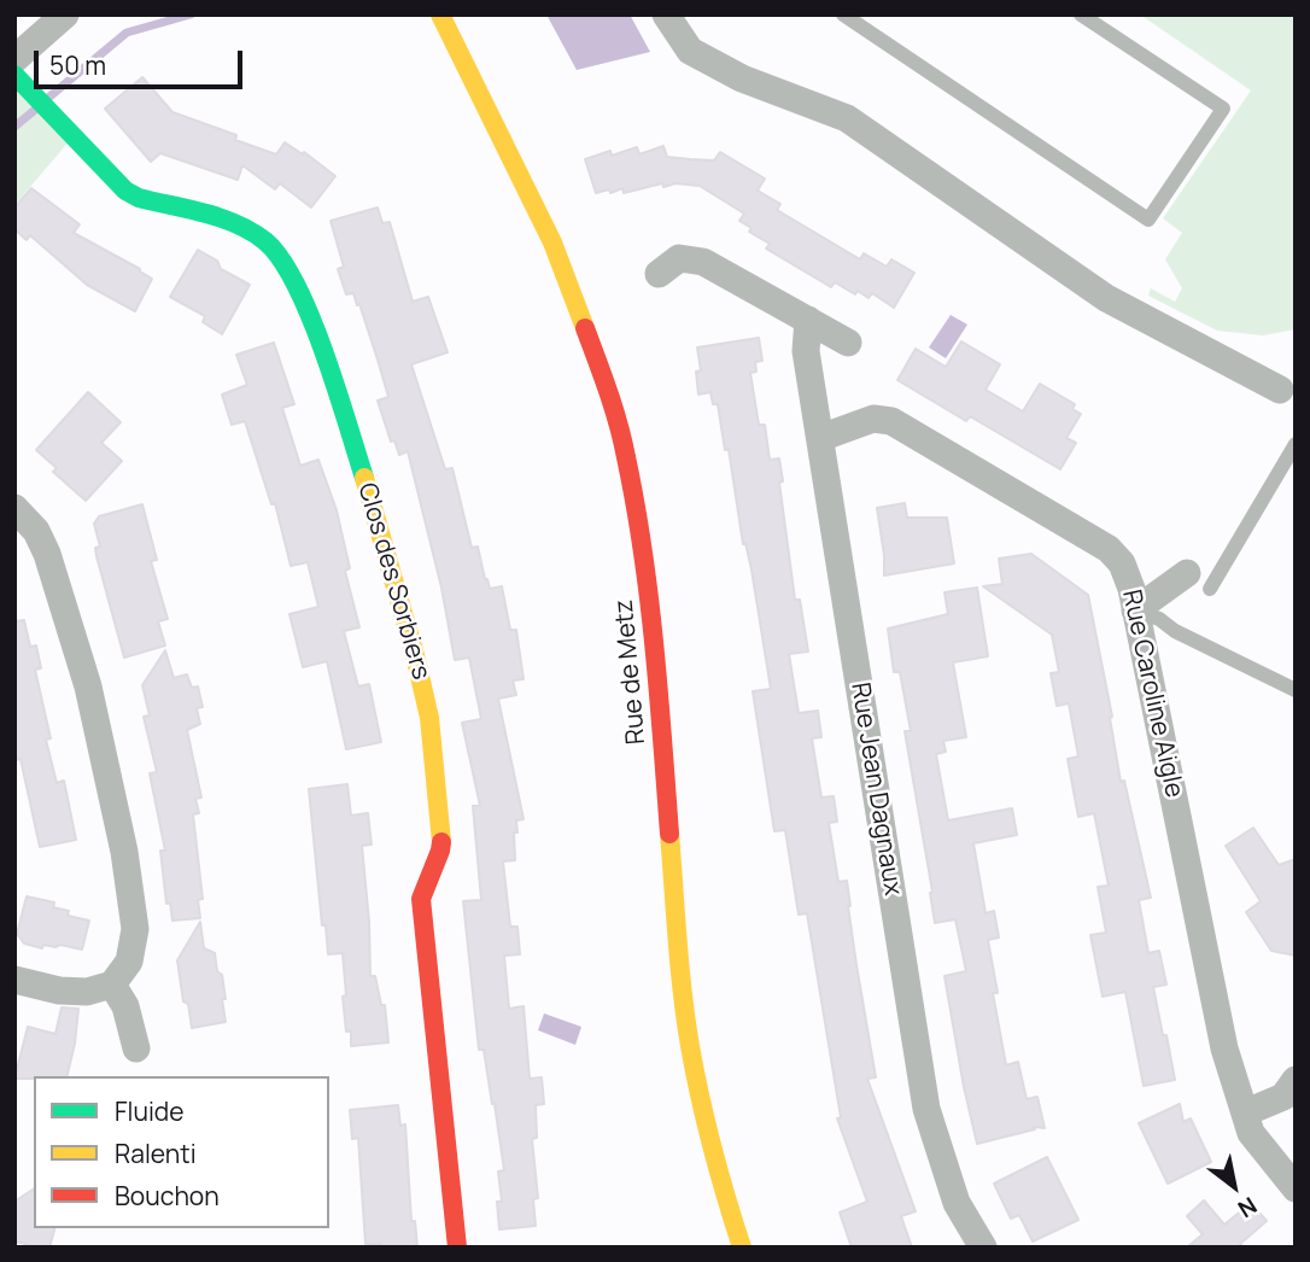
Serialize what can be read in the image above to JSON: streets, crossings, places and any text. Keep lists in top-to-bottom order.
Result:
{
  "streets": {
    "main road": ["Clos des Sorbiers", "Rue de Metz"],
    "street": ["Rue Caroline Aigle", "Rue Jean Dagnaux"]
  },
  "crossings": [
    ["Rue Caroline Aigle", "Rue Jean Dagnaux"]
  ],
  "legend": ["Fluide", "Ralenti", "Bouchon"],
  "scale_bar": "50 m",
  "north": "bottom right"
}
